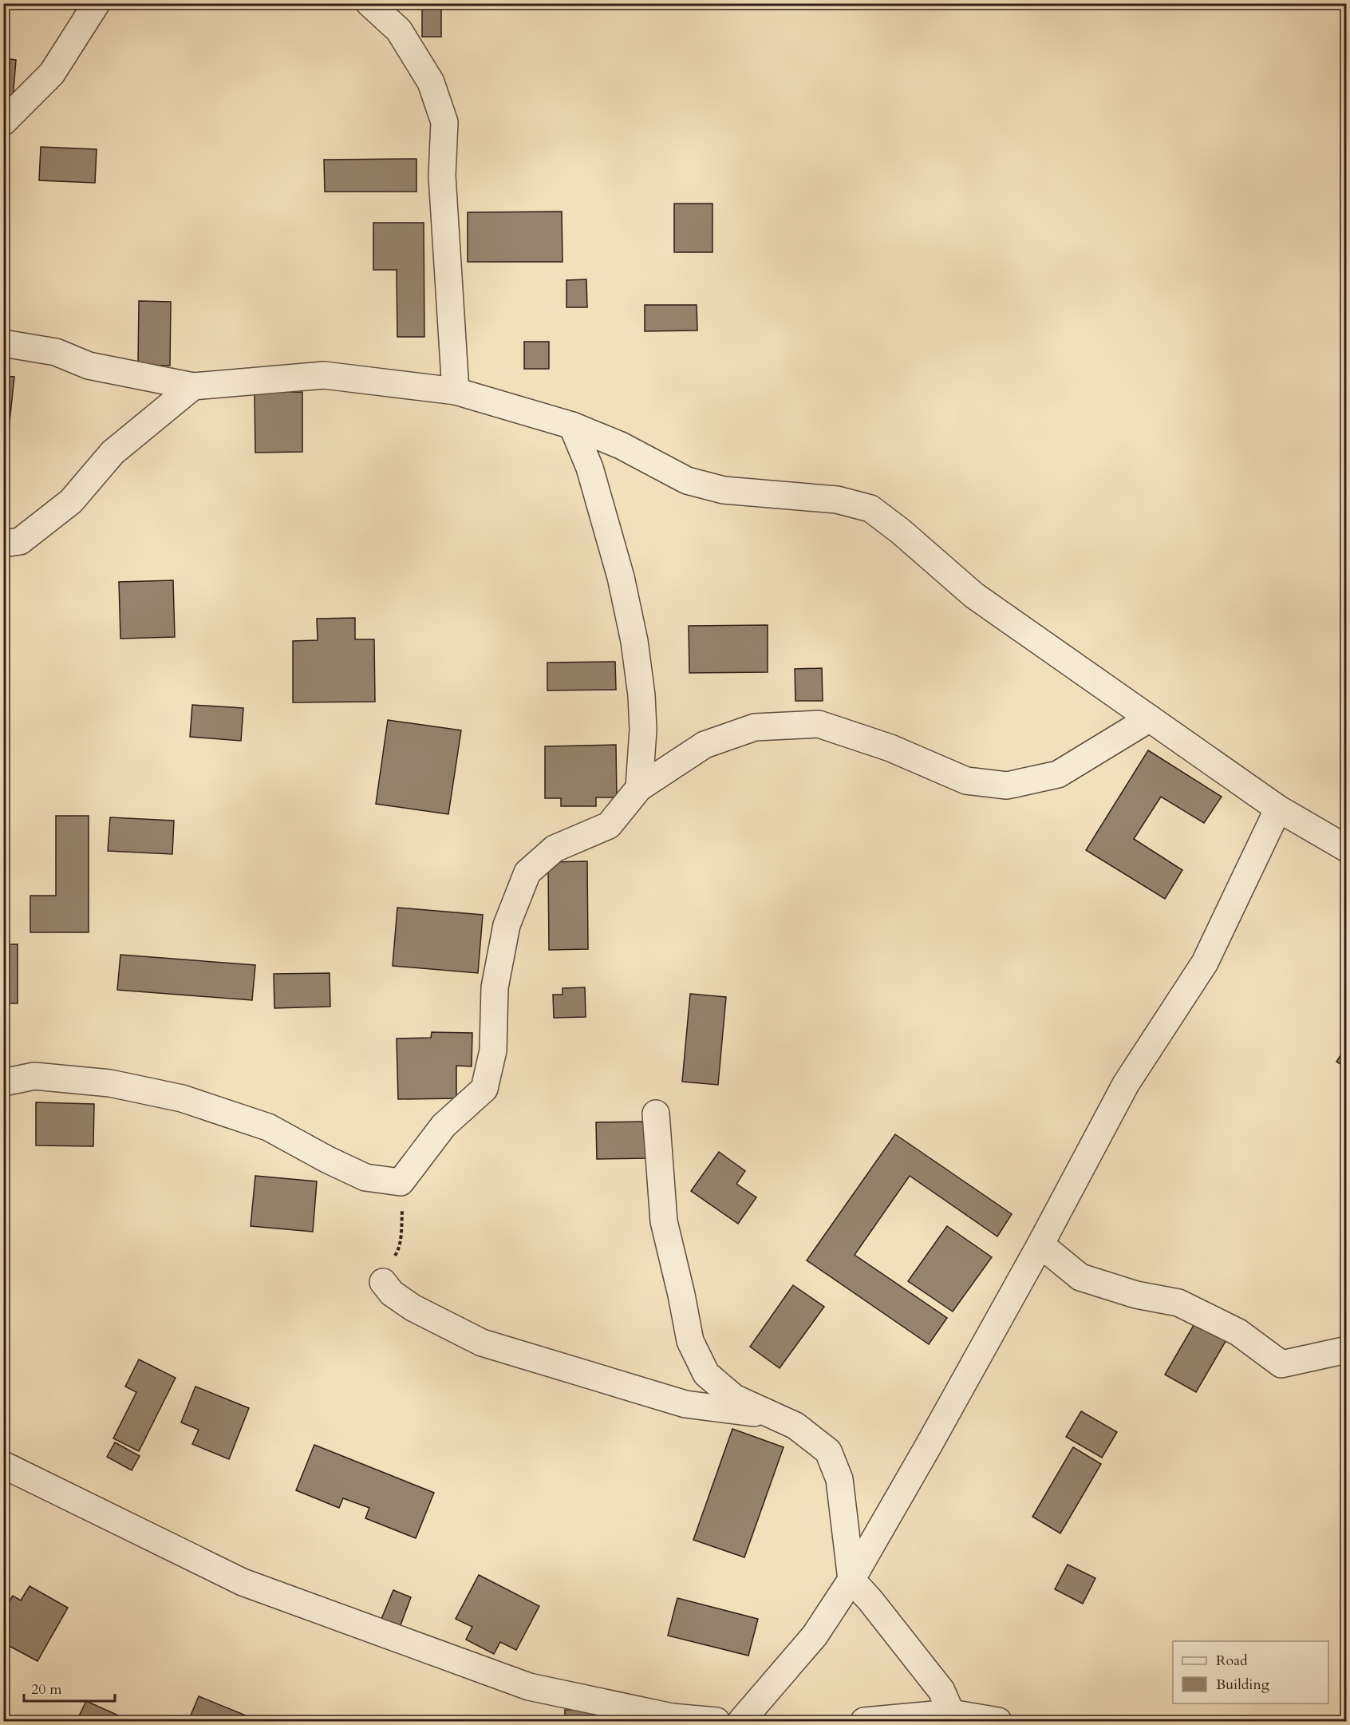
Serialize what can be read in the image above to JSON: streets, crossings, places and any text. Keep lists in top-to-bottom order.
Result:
{
  "legend": ["Road", "Building"],
  "scale_bar": "20 m"
}
